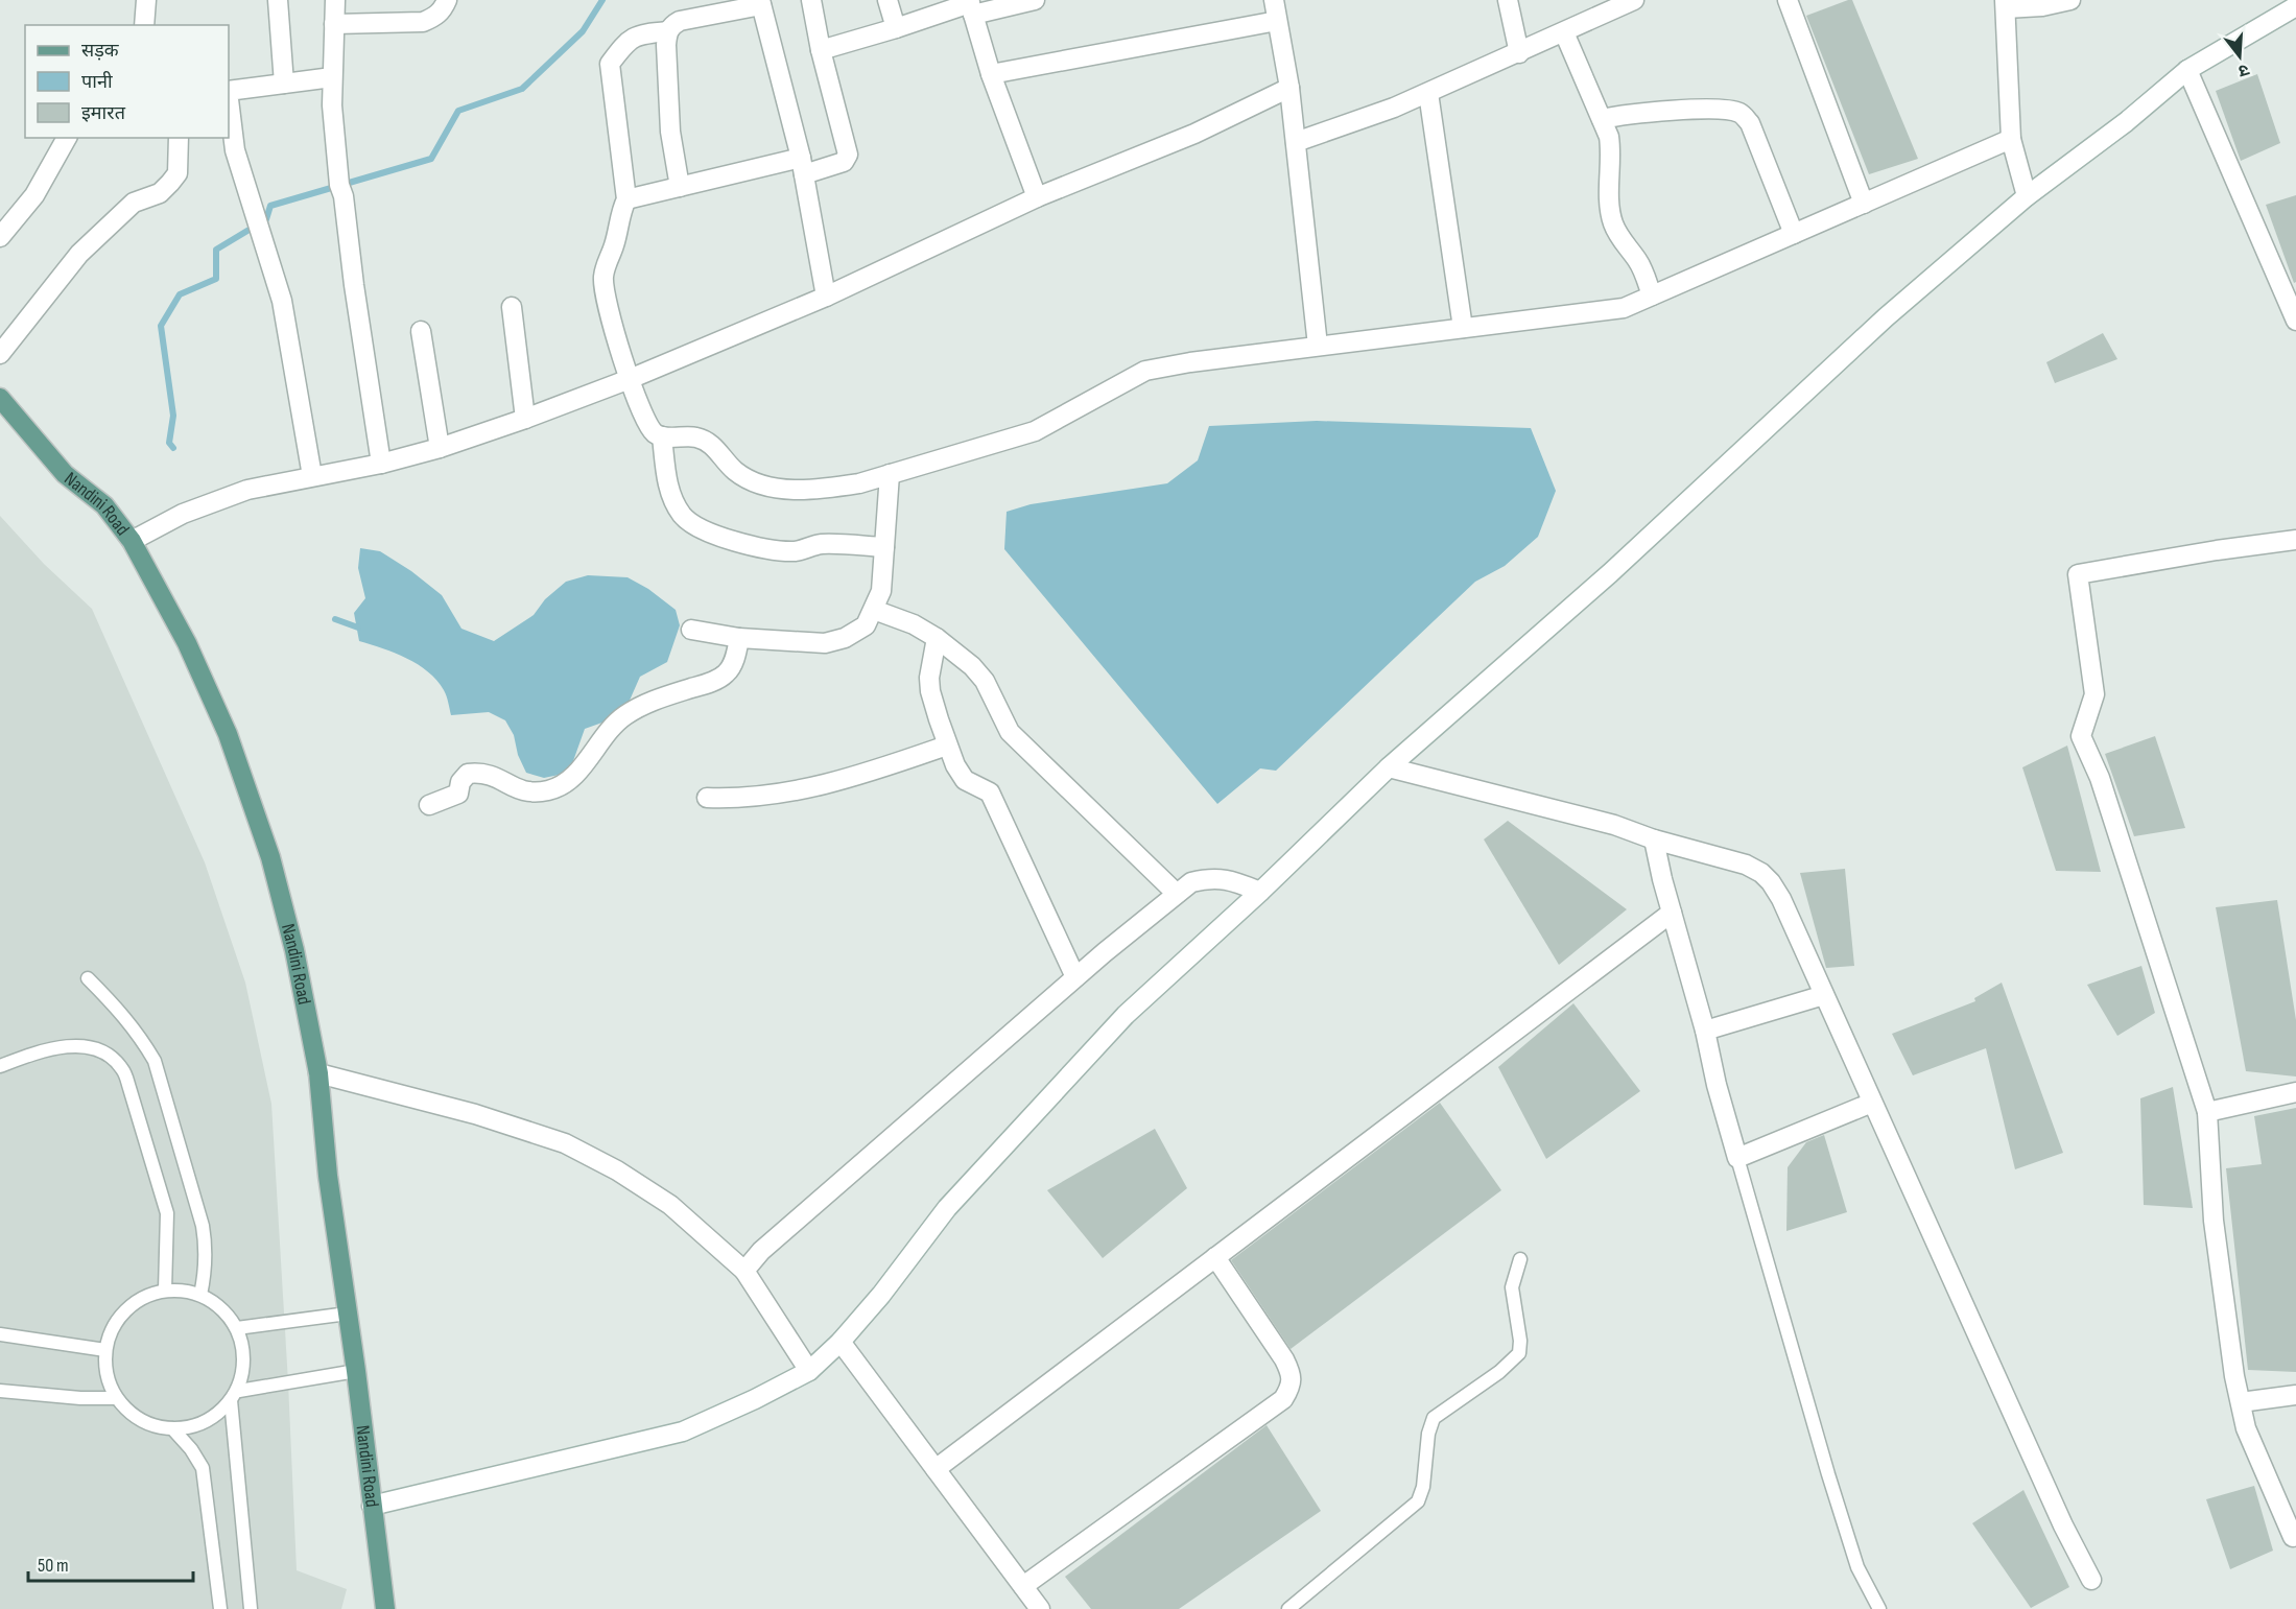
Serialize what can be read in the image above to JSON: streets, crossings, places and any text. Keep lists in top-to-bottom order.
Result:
{
  "streets": {
    "main road": ["Nandini Road"]
  },
  "legend": ["सड़क", "पानी", "इमारत"],
  "scale_bar": "50 m",
  "north": "bottom"
}
